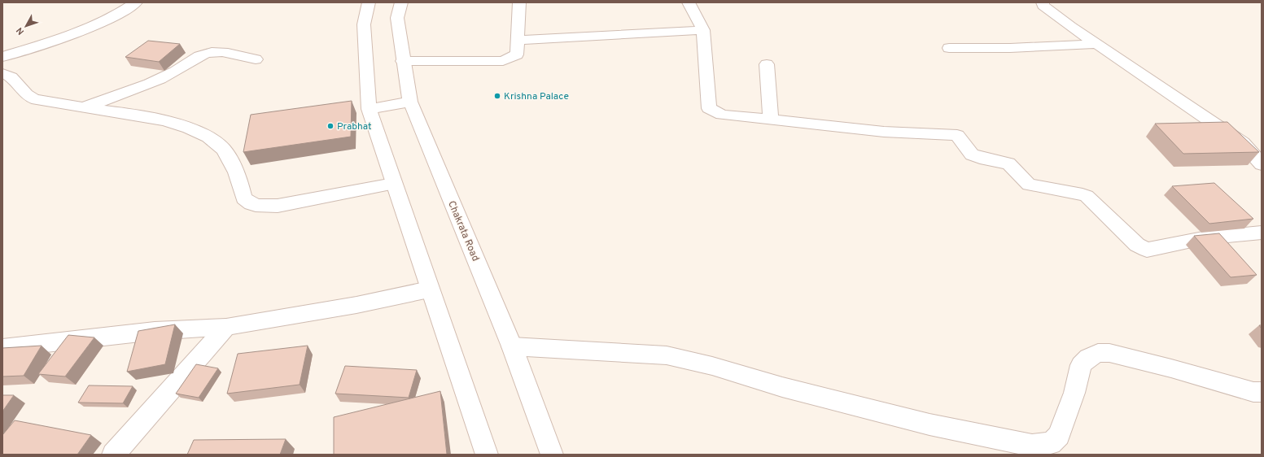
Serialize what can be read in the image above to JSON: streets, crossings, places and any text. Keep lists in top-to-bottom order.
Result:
{
  "streets": {
    "street": ["Chakrata Road"]
  },
  "places": ["Krishna Palace", "Prabhat"],
  "north": "bottom left"
}
